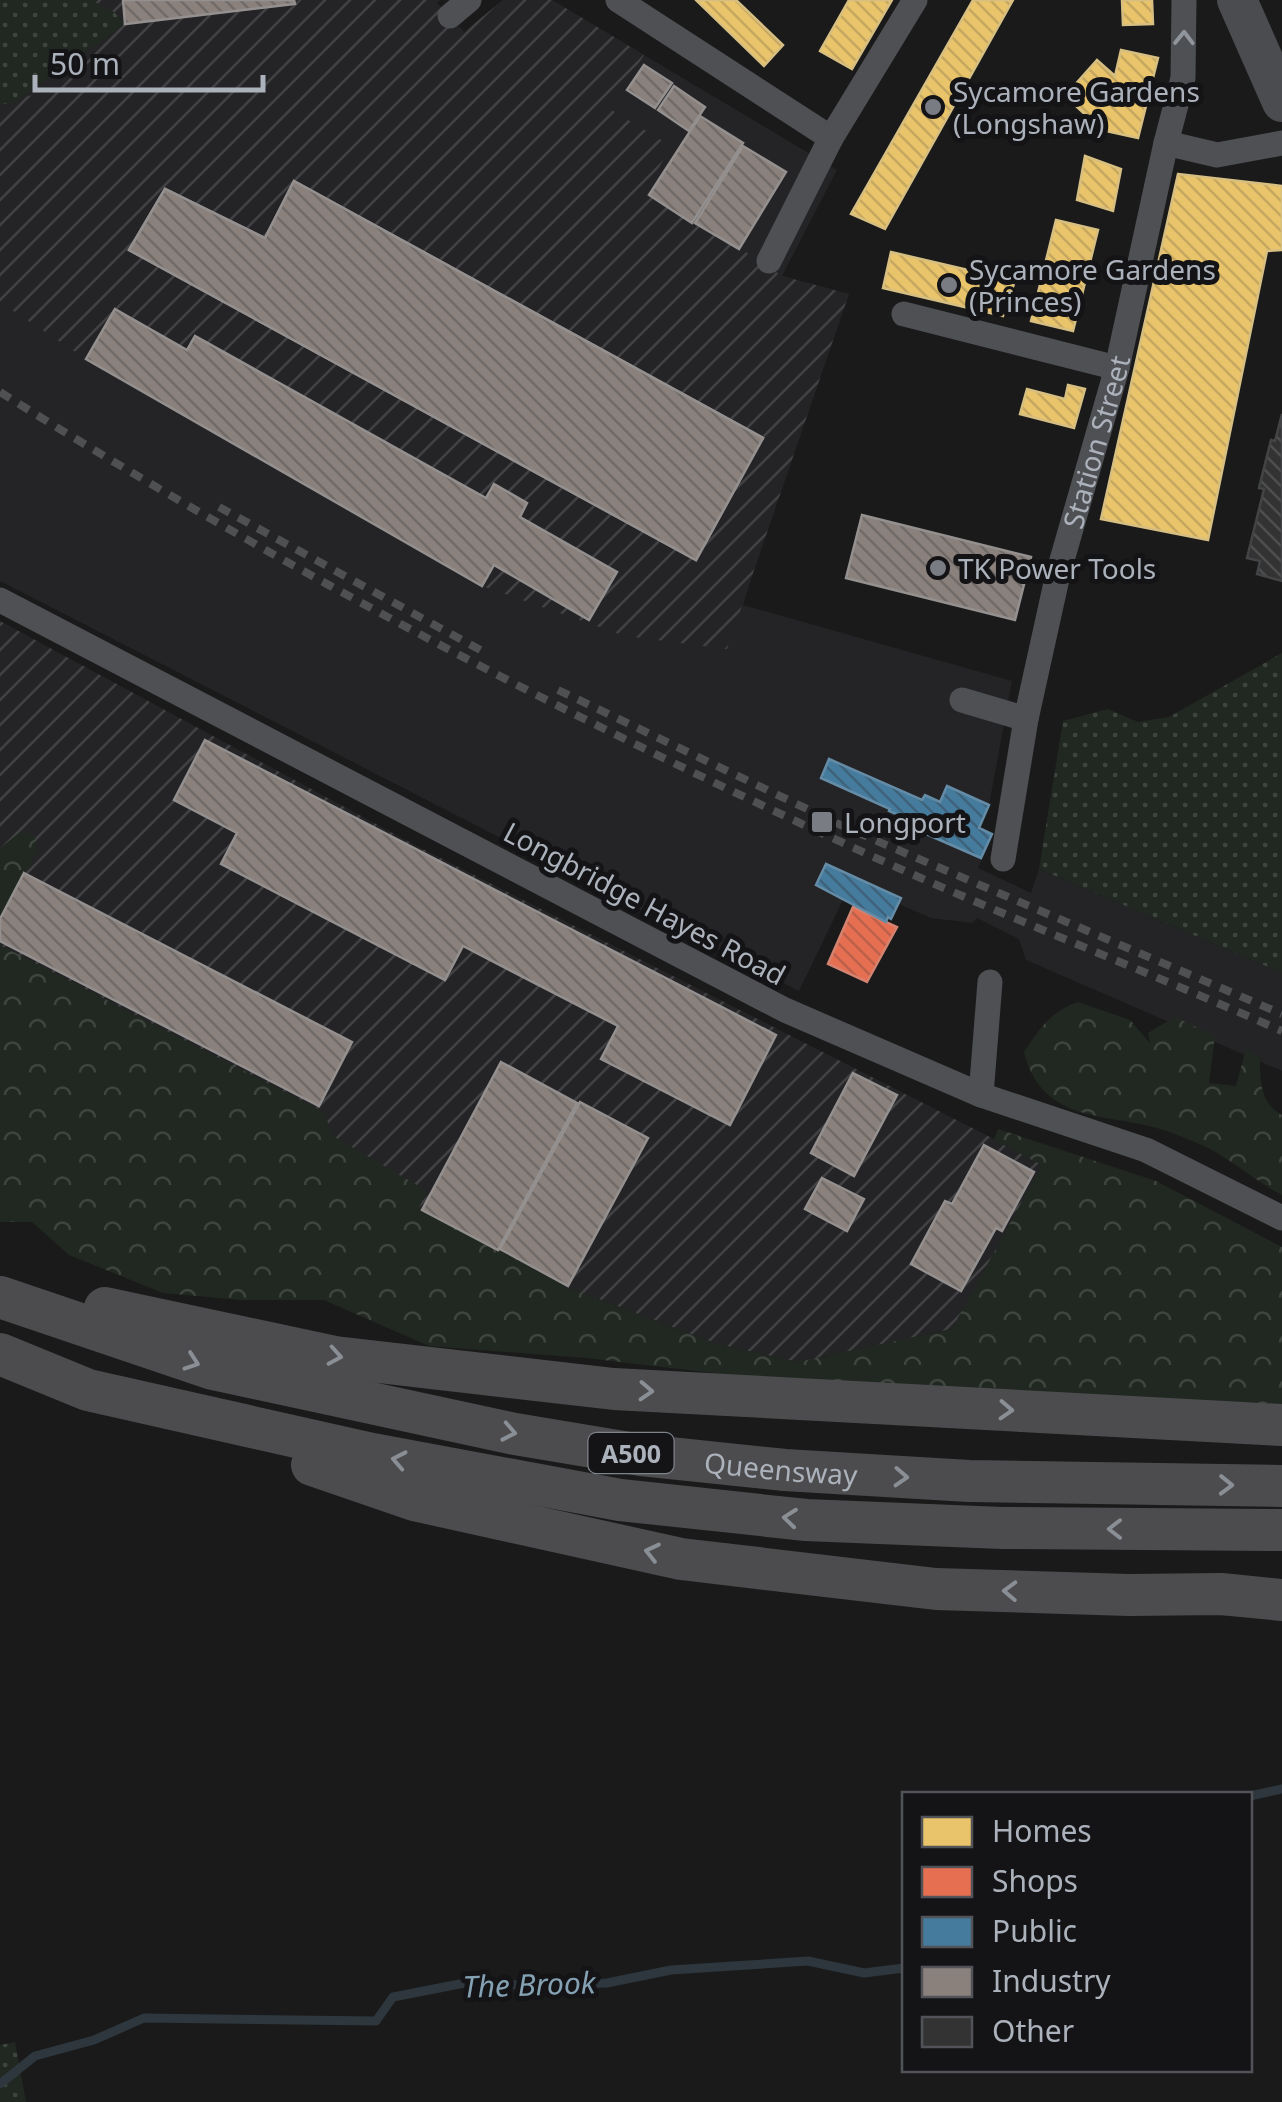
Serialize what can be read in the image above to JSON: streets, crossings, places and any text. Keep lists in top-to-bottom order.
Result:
{
  "streets": {
    "highway": ["A500", "Queensway"],
    "street": ["Station Street", "Longbridge Hayes Road"]
  },
  "water": ["The Brook"],
  "places": {
    "other": ["Sycamore Gardens (Longshaw)", "Sycamore Gardens (Princes)", "TK Power Tools"],
    "transit": ["Longport"]
  },
  "legend": [
    "Homes",
    "Shops",
    "Public",
    "Industry",
    "Other"
  ],
  "scale_bar": "50 m"
}
